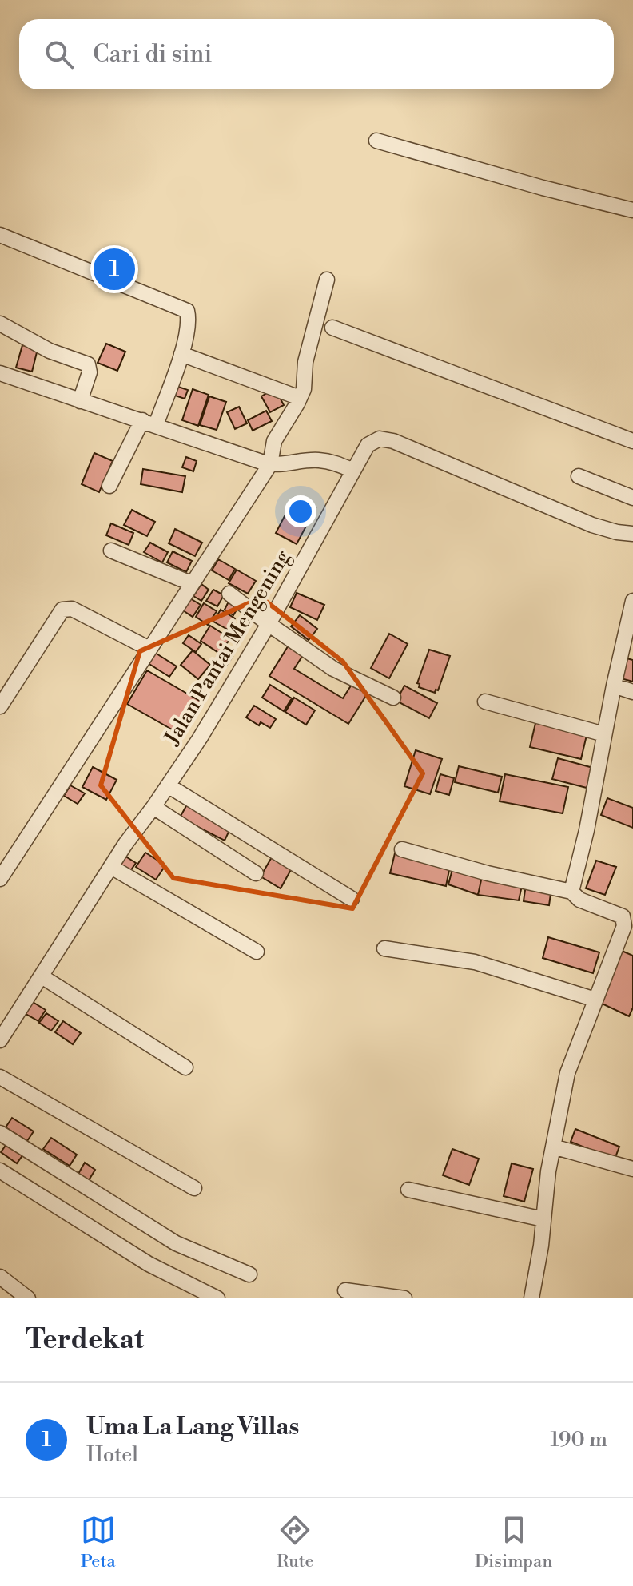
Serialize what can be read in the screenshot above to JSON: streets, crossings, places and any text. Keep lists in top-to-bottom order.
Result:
{
  "streets": {
    "street": ["Jalan Pantai Mengening"]
  },
  "page": {
    "search": "Cari di sini",
    "pins": "1",
    "heading": "Terdekat",
    "list": [
      {
        "mark": "1",
        "name": "Uma La Lang Villas",
        "note": "Hotel",
        "value": "190 m"
      }
    ],
    "nav": ["Peta", "Rute", "Disimpan"]
  }
}
